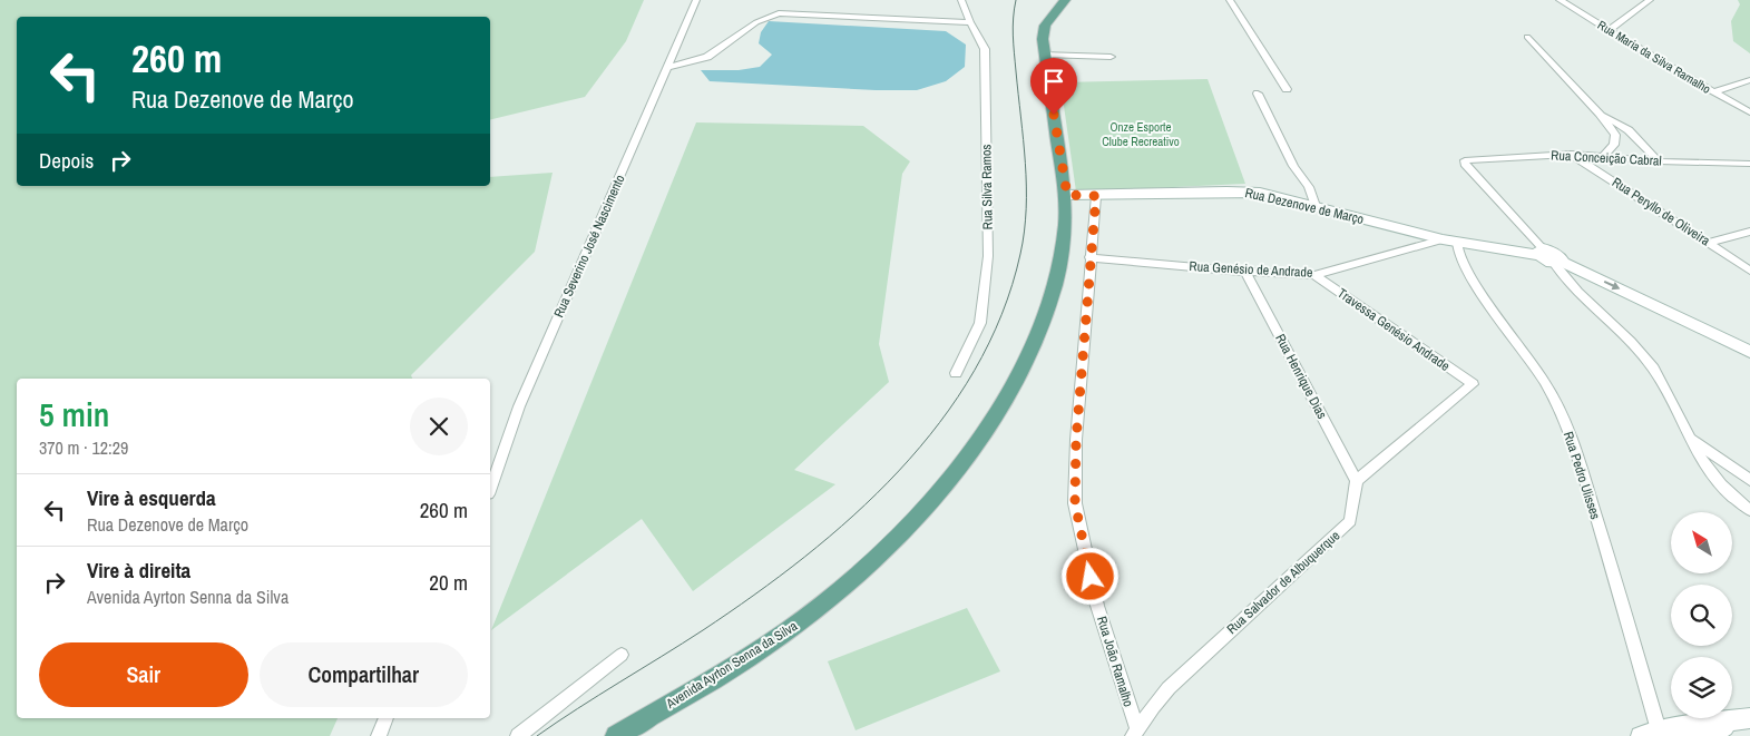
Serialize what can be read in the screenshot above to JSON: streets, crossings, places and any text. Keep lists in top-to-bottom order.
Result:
{
  "streets": {
    "main road": ["Avenida Ayrton Senna da Silva"],
    "street": [
      "Rua Maria da Silva Ramalho",
      "Rua Conceição Cabral",
      "Rua Silva Ramos",
      "Rua Dezenove de Março",
      "Rua Peryllo de Oliveira",
      "Rua Severino José Nascimento",
      "Rua Genésio de Andrade",
      "Travessa Genésio Andrade",
      "Rua Henrique Dias",
      "Rua Pedro Ulisses",
      "Rua Salvador de Albuquerque",
      "Rua João Ramalho"
    ]
  },
  "crossings": [
    ["Rua Conceição Cabral", "Rua Dezenove de Março"],
    ["Rua Conceição Cabral", "Rua Peryllo de Oliveira"],
    ["Rua Dezenove de Março", "Rua Genésio de Andrade"],
    ["Rua Dezenove de Março", "Rua Pedro Ulisses"],
    ["Rua Dezenove de Março", "Rua João Ramalho"],
    ["Rua Dezenove de Março", "Avenida Ayrton Senna da Silva"],
    ["Rua Genésio de Andrade", "Travessa Genésio Andrade"],
    ["Rua Genésio de Andrade", "Rua Henrique Dias"],
    ["Rua Genésio de Andrade", "Rua Pedro Ulisses"],
    ["Rua Genésio de Andrade", "Rua João Ramalho"],
    ["Travessa Genésio Andrade", "Rua Henrique Dias"],
    ["Travessa Genésio Andrade", "Rua Salvador de Albuquerque"],
    ["Rua Henrique Dias", "Rua Salvador de Albuquerque"],
    ["Rua Salvador de Albuquerque", "Rua João Ramalho"]
  ],
  "parks": ["Onze Esporte Clube Recreativo"],
  "north": "top left",
  "page": {
    "turn": ["260 m", "Rua Dezenove de Março"],
    "then": "Depois",
    "heading": ["5 min", "370 m · 12:29"],
    "list": [
      {
        "name": "Vire à esquerda",
        "note": "Rua Dezenove de Março",
        "value": "260 m"
      },
      {
        "name": "Vire à direita",
        "note": "Avenida Ayrton Senna da Silva",
        "value": "20 m"
      }
    ],
    "buttons": ["Sair", "Compartilhar"]
  }
}
